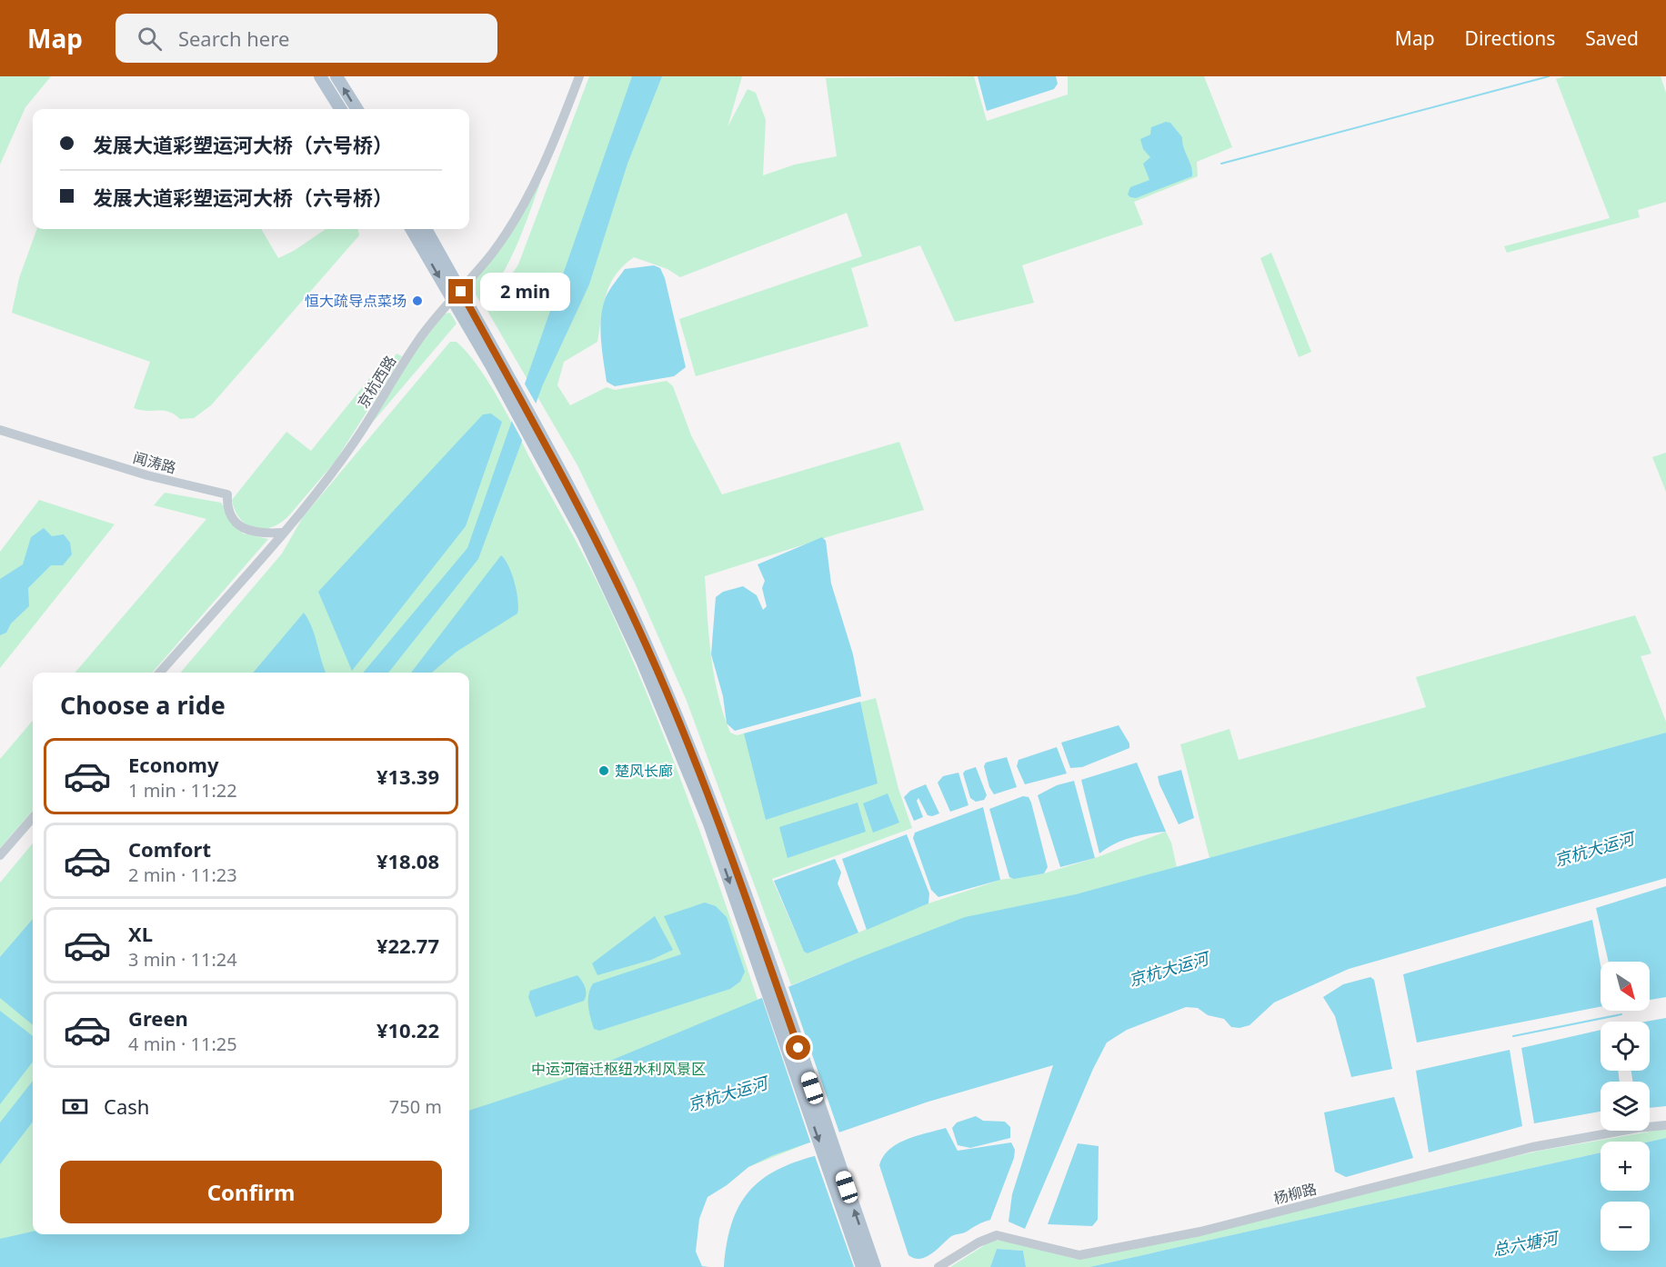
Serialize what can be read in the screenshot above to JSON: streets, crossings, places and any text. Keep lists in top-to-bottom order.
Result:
{
  "streets": {
    "street": ["京杭西路", "闻涛路", "杨柳路"]
  },
  "crossings": [
    ["京杭西路", "闻涛路"]
  ],
  "water": ["京杭大运河", "总六塘河"],
  "parks": ["中运河宿迁枢纽水利风景区"],
  "places": ["恒大疏导点菜场", "楚风长廊"],
  "north": "bottom right",
  "page": {
    "header": "Map",
    "search": "Search here",
    "nav": ["Map", "Directions", "Saved"],
    "banner": ["发展大道彩塑运河大桥（六号桥）", "发展大道彩塑运河大桥（六号桥）"],
    "bubble": "2 min",
    "heading": "Choose a ride",
    "list": [
      {
        "name": "Economy",
        "note": "1 min · 11:22",
        "value": "¥13.39"
      },
      {
        "name": "Comfort",
        "note": "2 min · 11:23",
        "value": "¥18.08"
      },
      {
        "name": "XL",
        "note": "3 min · 11:24",
        "value": "¥22.77"
      },
      {
        "name": "Green",
        "note": "4 min · 11:25",
        "value": "¥10.22"
      }
    ],
    "map_buttons": ["+", "−"],
    "pay": ["Cash", "750 m"],
    "buttons": "Confirm"
  }
}
